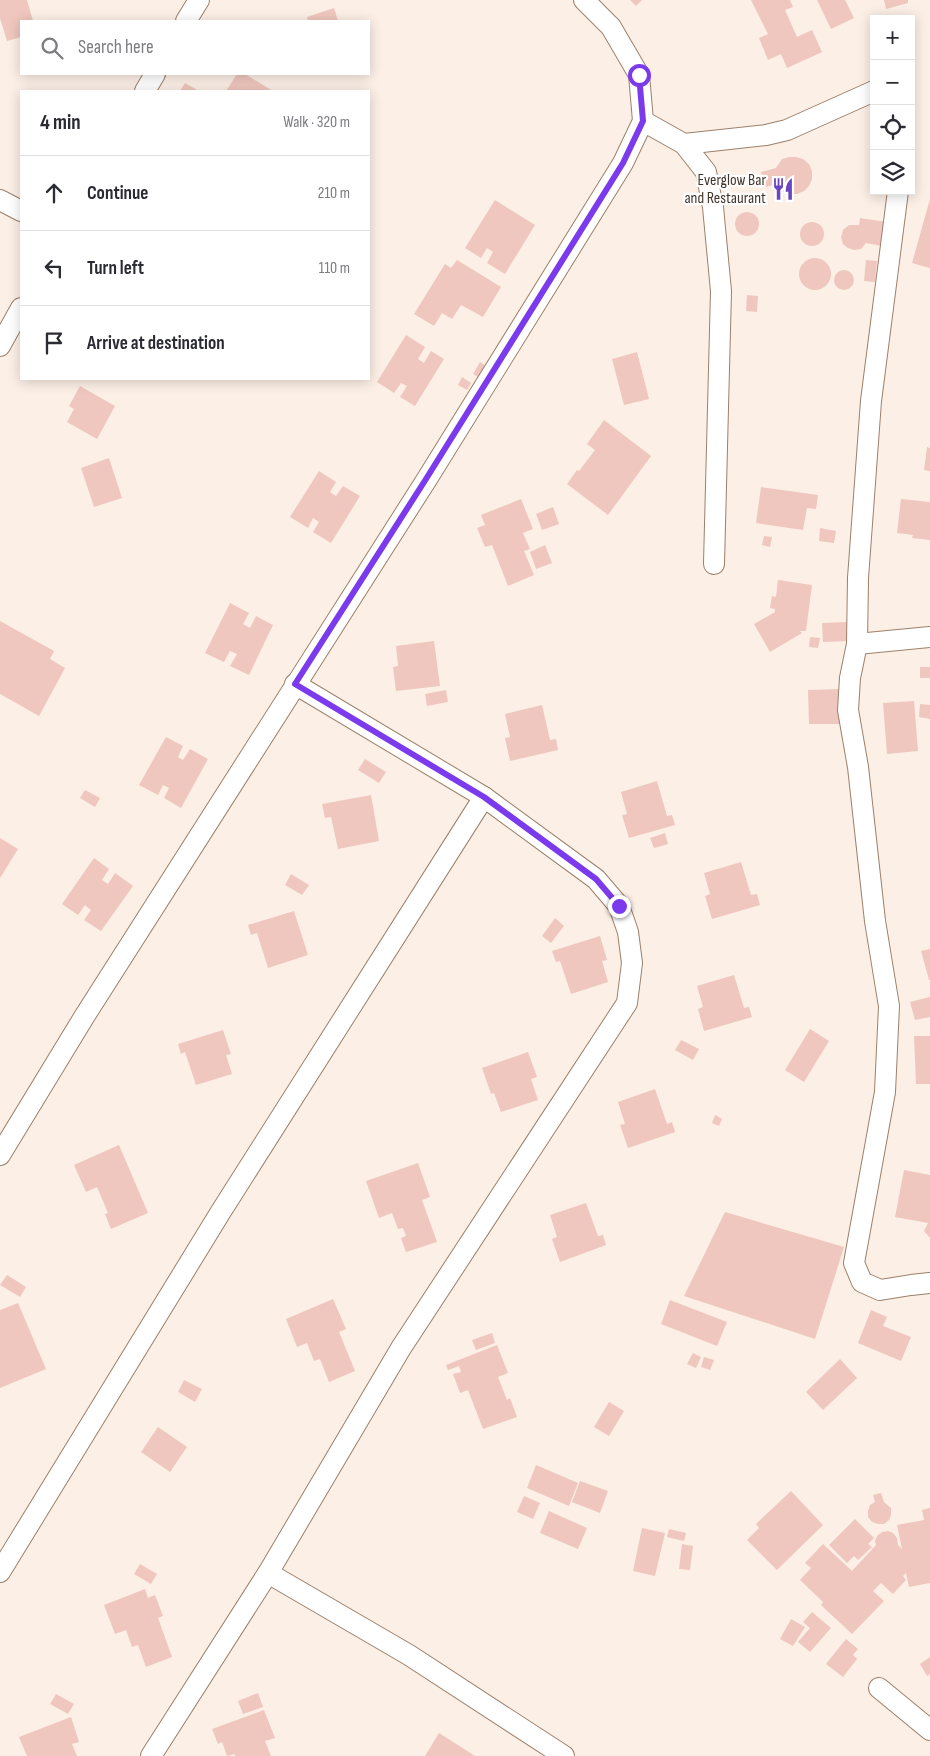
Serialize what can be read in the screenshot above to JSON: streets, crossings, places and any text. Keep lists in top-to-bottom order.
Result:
{
  "places": {
    "restaurant": ["Everglow Bar and Restaurant"]
  },
  "page": {
    "map_buttons": ["+", "−"],
    "search": "Search here",
    "heading": ["4 min", "Walk · 320 m"],
    "list": [
      ["Continue", "210 m"],
      ["Turn left", "110 m"],
      "Arrive at destination"
    ]
  }
}
